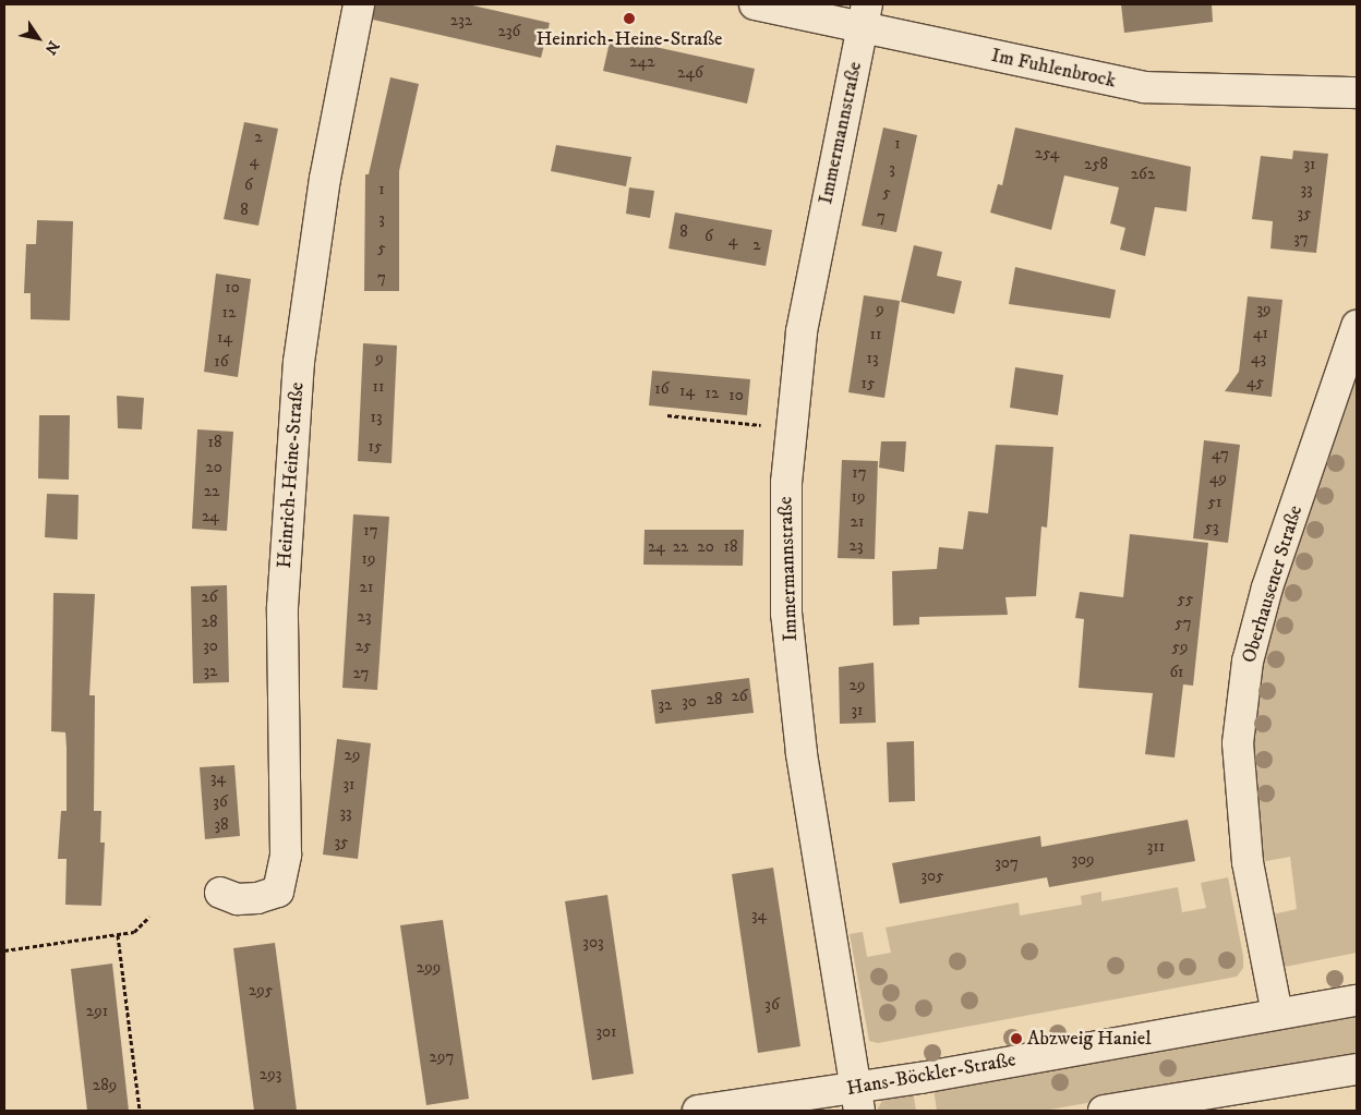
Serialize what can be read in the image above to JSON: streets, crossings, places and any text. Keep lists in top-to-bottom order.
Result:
{
  "streets": {
    "street": [
      "Im Fuhlenbrock",
      "Immermannstraße",
      "Heinrich-Heine-Straße",
      "Oberhausener Straße",
      "Hans-Böckler-Straße"
    ]
  },
  "crossings": [
    ["Im Fuhlenbrock", "Immermannstraße"],
    ["Immermannstraße", "Hans-Böckler-Straße"],
    ["Oberhausener Straße", "Hans-Böckler-Straße"]
  ],
  "places": ["Heinrich-Heine-Straße", "Abzweig Haniel"],
  "house_numbers": [
    "232",
    "236",
    "242",
    "246",
    "2",
    "1",
    "254",
    "4",
    "258",
    "31",
    "3",
    "262",
    "6",
    "1",
    "33",
    "5",
    "8",
    "35",
    "7",
    "3",
    "8",
    "6",
    "37",
    "4",
    "2",
    "5",
    "7",
    "10",
    "9",
    "39",
    "12",
    "41",
    "11",
    "14",
    "9",
    "13",
    "43",
    "16",
    "45",
    "15",
    "11",
    "16",
    "14",
    "12",
    "10",
    "13",
    "18",
    "15",
    "47",
    "20",
    "17",
    "49",
    "22",
    "19",
    "51",
    "24",
    "21",
    "53",
    "17",
    "23",
    "24",
    "22",
    "20",
    "18",
    "19",
    "21",
    "26",
    "55",
    "23",
    "28",
    "57",
    "30",
    "25",
    "59",
    "32",
    "61",
    "27",
    "29",
    "26",
    "28",
    "30",
    "32",
    "31",
    "29",
    "34",
    "31",
    "36",
    "33",
    "38",
    "35",
    "311",
    "309",
    "307",
    "305",
    "34",
    "303",
    "299",
    "295",
    "36",
    "291",
    "301",
    "297",
    "293",
    "289"
  ],
  "north": "bottom right"
}
